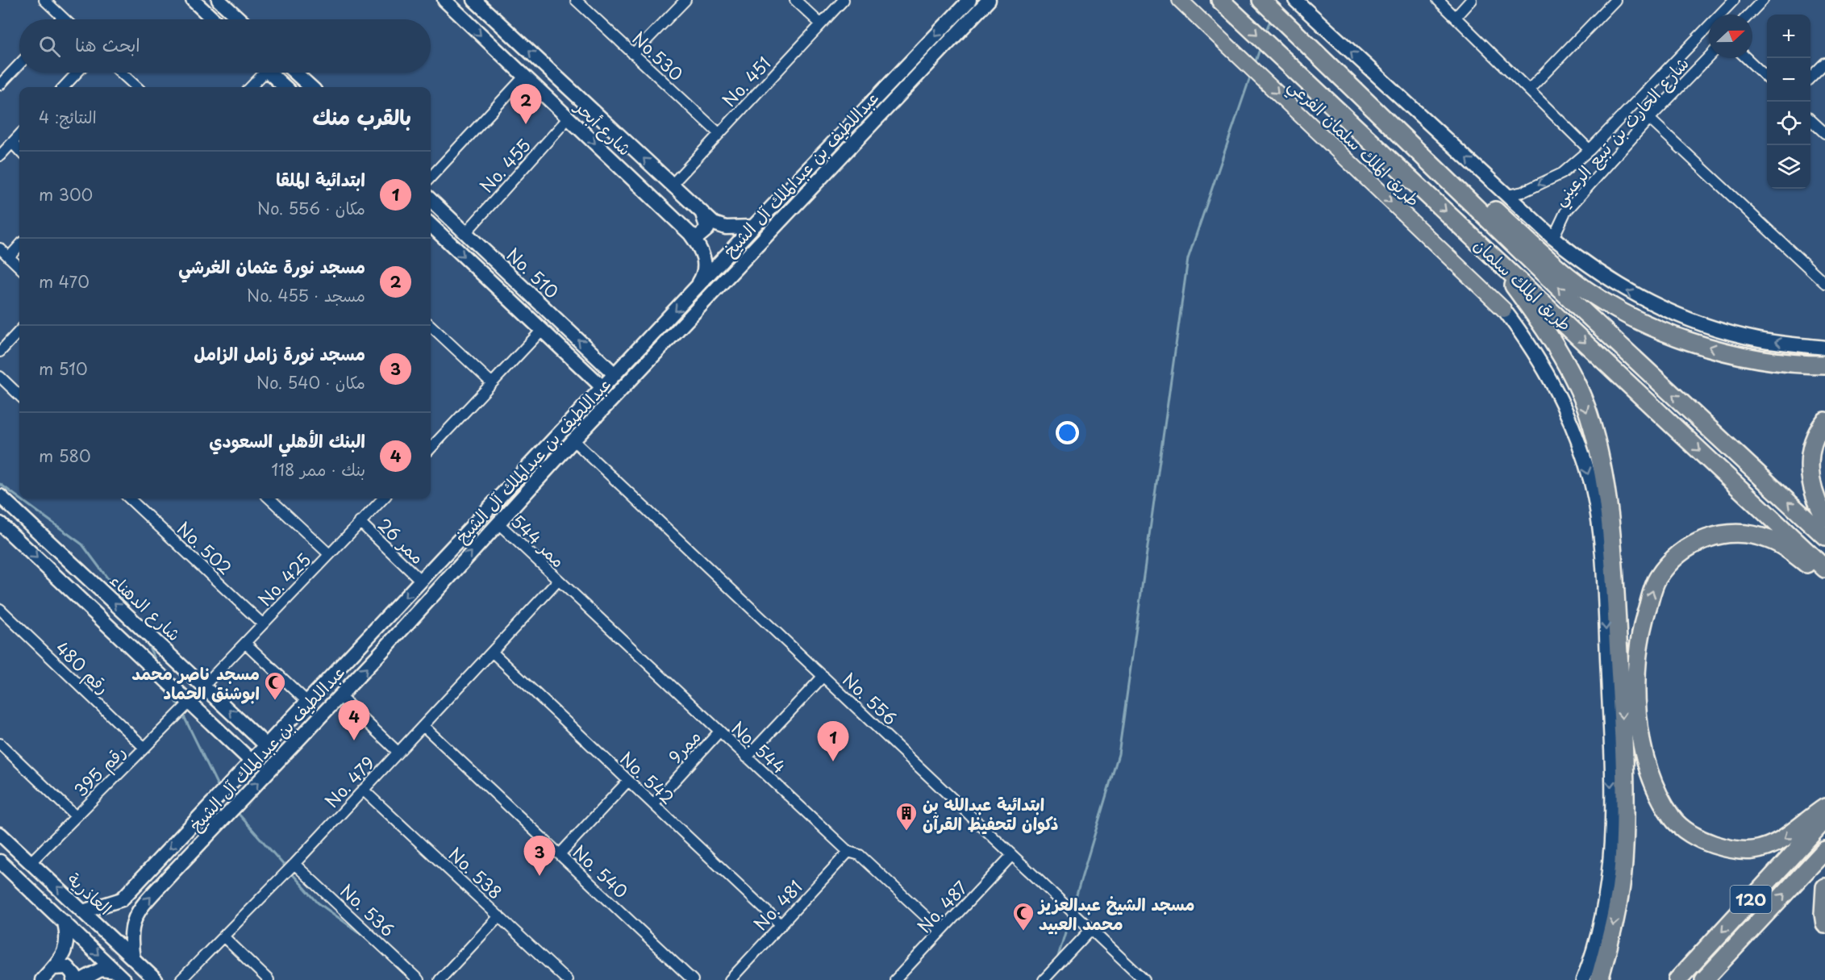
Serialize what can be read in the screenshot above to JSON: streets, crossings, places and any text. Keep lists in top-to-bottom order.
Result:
{
  "streets": {
    "highway": ["طريق الملك سلمان", "120"],
    "main road": ["طريق الملك سلمان الفرعي"],
    "street": [
      "No.530",
      "No. 451",
      "شارع أبحر",
      "شارع الحارث بن تبيع الرعيني",
      "No. 455",
      "عبداللطيف بن عبدالملك آل الشيخ",
      "No. 510",
      "ممر 26",
      "ممر 544",
      "No. 502",
      "No. 425",
      "شارع الدهناء",
      "رقم 480",
      "No. 556",
      "ممر9",
      "No. 544",
      "رقم 395",
      "No. 542",
      "No. 479",
      "No. 540",
      "No. 538",
      "العاذرية",
      "No. 481",
      "No. 487",
      "No. 536"
    ]
  },
  "crossings": [
    ["No.530", "No. 451"],
    ["No. 451", "شارع أبحر"],
    ["شارع أبحر", "No. 455"],
    ["شارع أبحر", "عبداللطيف بن عبدالملك آل الشيخ"],
    ["No. 455", "No. 510"],
    ["عبداللطيف بن عبدالملك آل الشيخ", "No. 510"],
    ["عبداللطيف بن عبدالملك آل الشيخ", "ممر 26"],
    ["عبداللطيف بن عبدالملك آل الشيخ", "ممر 544"],
    ["عبداللطيف بن عبدالملك آل الشيخ", "شارع الدهناء"],
    ["عبداللطيف بن عبدالملك آل الشيخ", "No. 556"],
    ["عبداللطيف بن عبدالملك آل الشيخ", "العاذرية"],
    ["ممر 26", "No. 425"],
    ["ممر 544", "No. 544"],
    ["ممر 544", "No. 479"],
    ["No. 502", "No. 425"],
    ["No. 425", "شارع الدهناء"],
    ["رقم 480", "رقم 395"],
    ["No. 556", "No. 487"],
    ["ممر9", "No. 544"],
    ["ممر9", "No. 542"],
    ["No. 544", "No. 479"],
    ["No. 544", "No. 481"],
    ["No. 544", "No. 487"],
    ["رقم 395", "العاذرية"],
    ["No. 542", "No. 479"],
    ["No. 542", "No. 481"],
    ["No. 479", "No. 540"],
    ["No. 479", "No. 538"],
    ["No. 479", "No. 536"]
  ],
  "one_way": ["طريق الملك سلمان الفرعي"],
  "places": {
    "mosque": ["مسجد ناصر محمد ابوشنق الحماد", "مسجد الشيخ عبدالعزيز محمد العبيد"],
    "building": ["ابتدائية عبدالله بن ذكوان لتحفيظ القرآن"]
  },
  "north": "right",
  "page": {
    "map_buttons": ["+", "−"],
    "search": "ابحث هنا",
    "pins": [
      "2",
      "4",
      "1",
      "3"
    ],
    "heading": ["بالقرب منك", "النتائج: 4"],
    "list": [
      {
        "mark": "1",
        "name": "ابتدائية الملقا",
        "note": "مكان · No. 556",
        "value": "300 m"
      },
      {
        "mark": "2",
        "name": "مسجد نورة عثمان الغرشي",
        "note": "مسجد · No. 455",
        "value": "470 m"
      },
      {
        "mark": "3",
        "name": "مسجد نورة زامل الزامل",
        "note": "مكان · No. 540",
        "value": "510 m"
      },
      {
        "mark": "4",
        "name": "البنك الأهلي السعودي",
        "note": "بنك · ممر 118",
        "value": "580 m"
      }
    ]
  }
}
